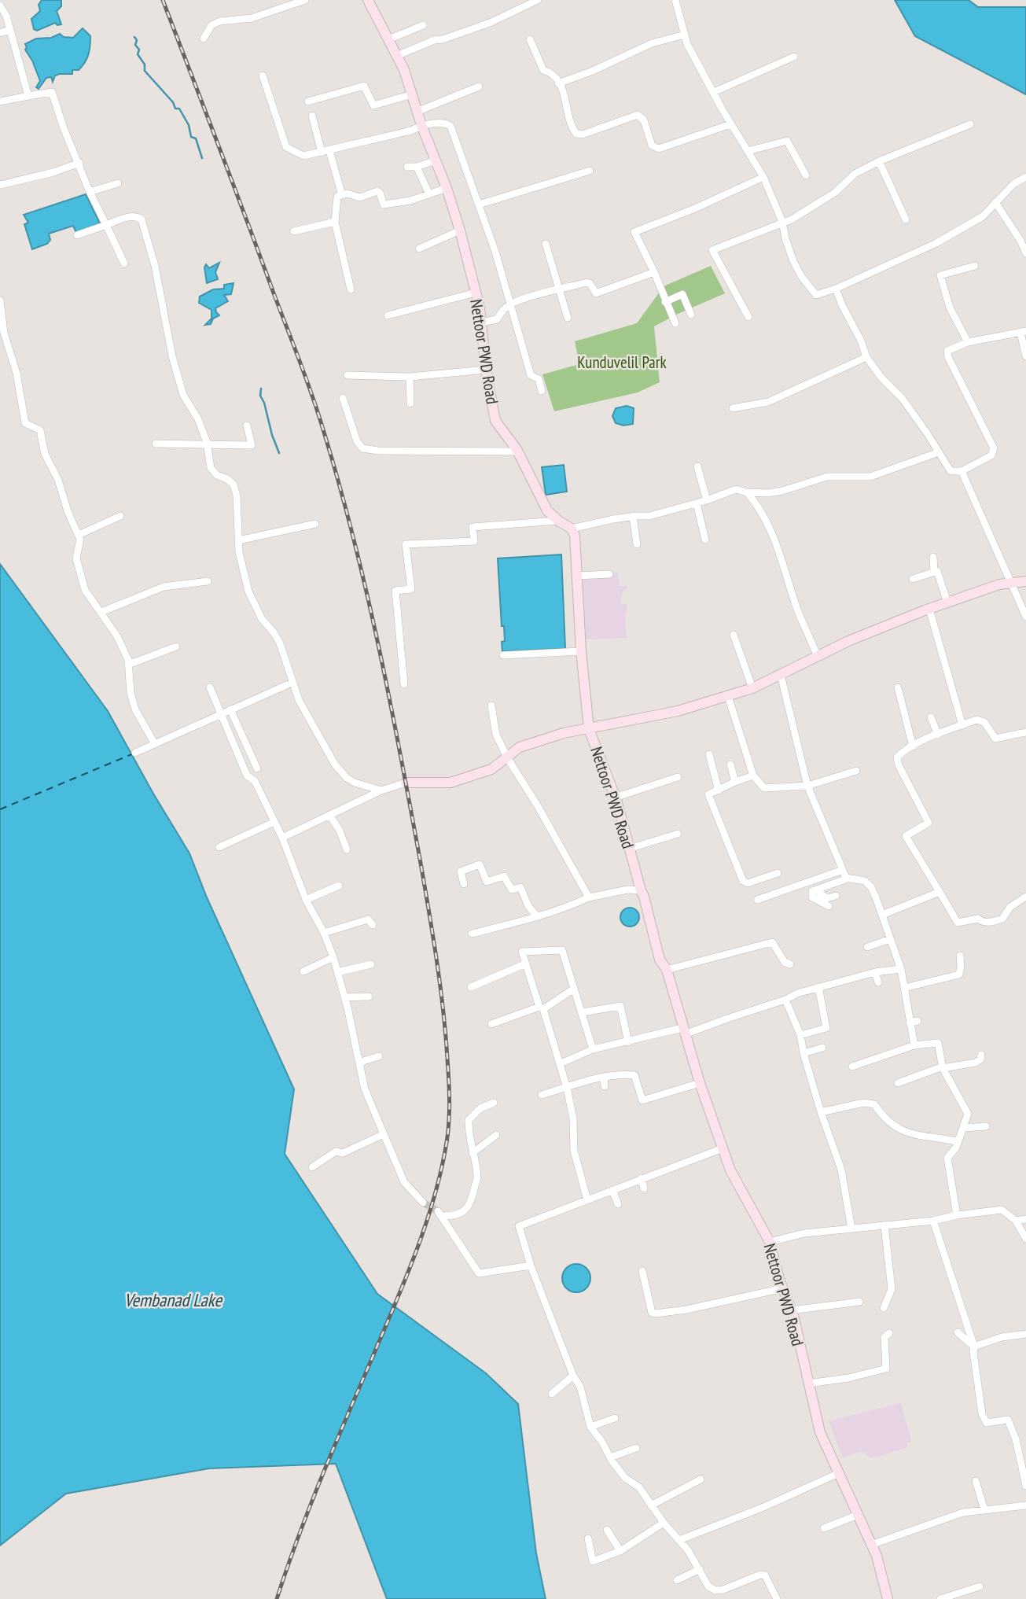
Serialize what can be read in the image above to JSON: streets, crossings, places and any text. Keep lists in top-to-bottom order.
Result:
{
  "streets": {
    "street": ["Nettoor PWD Road"]
  },
  "water": ["Vembanad Lake"],
  "parks": ["Kunduvelil Park"]
}
